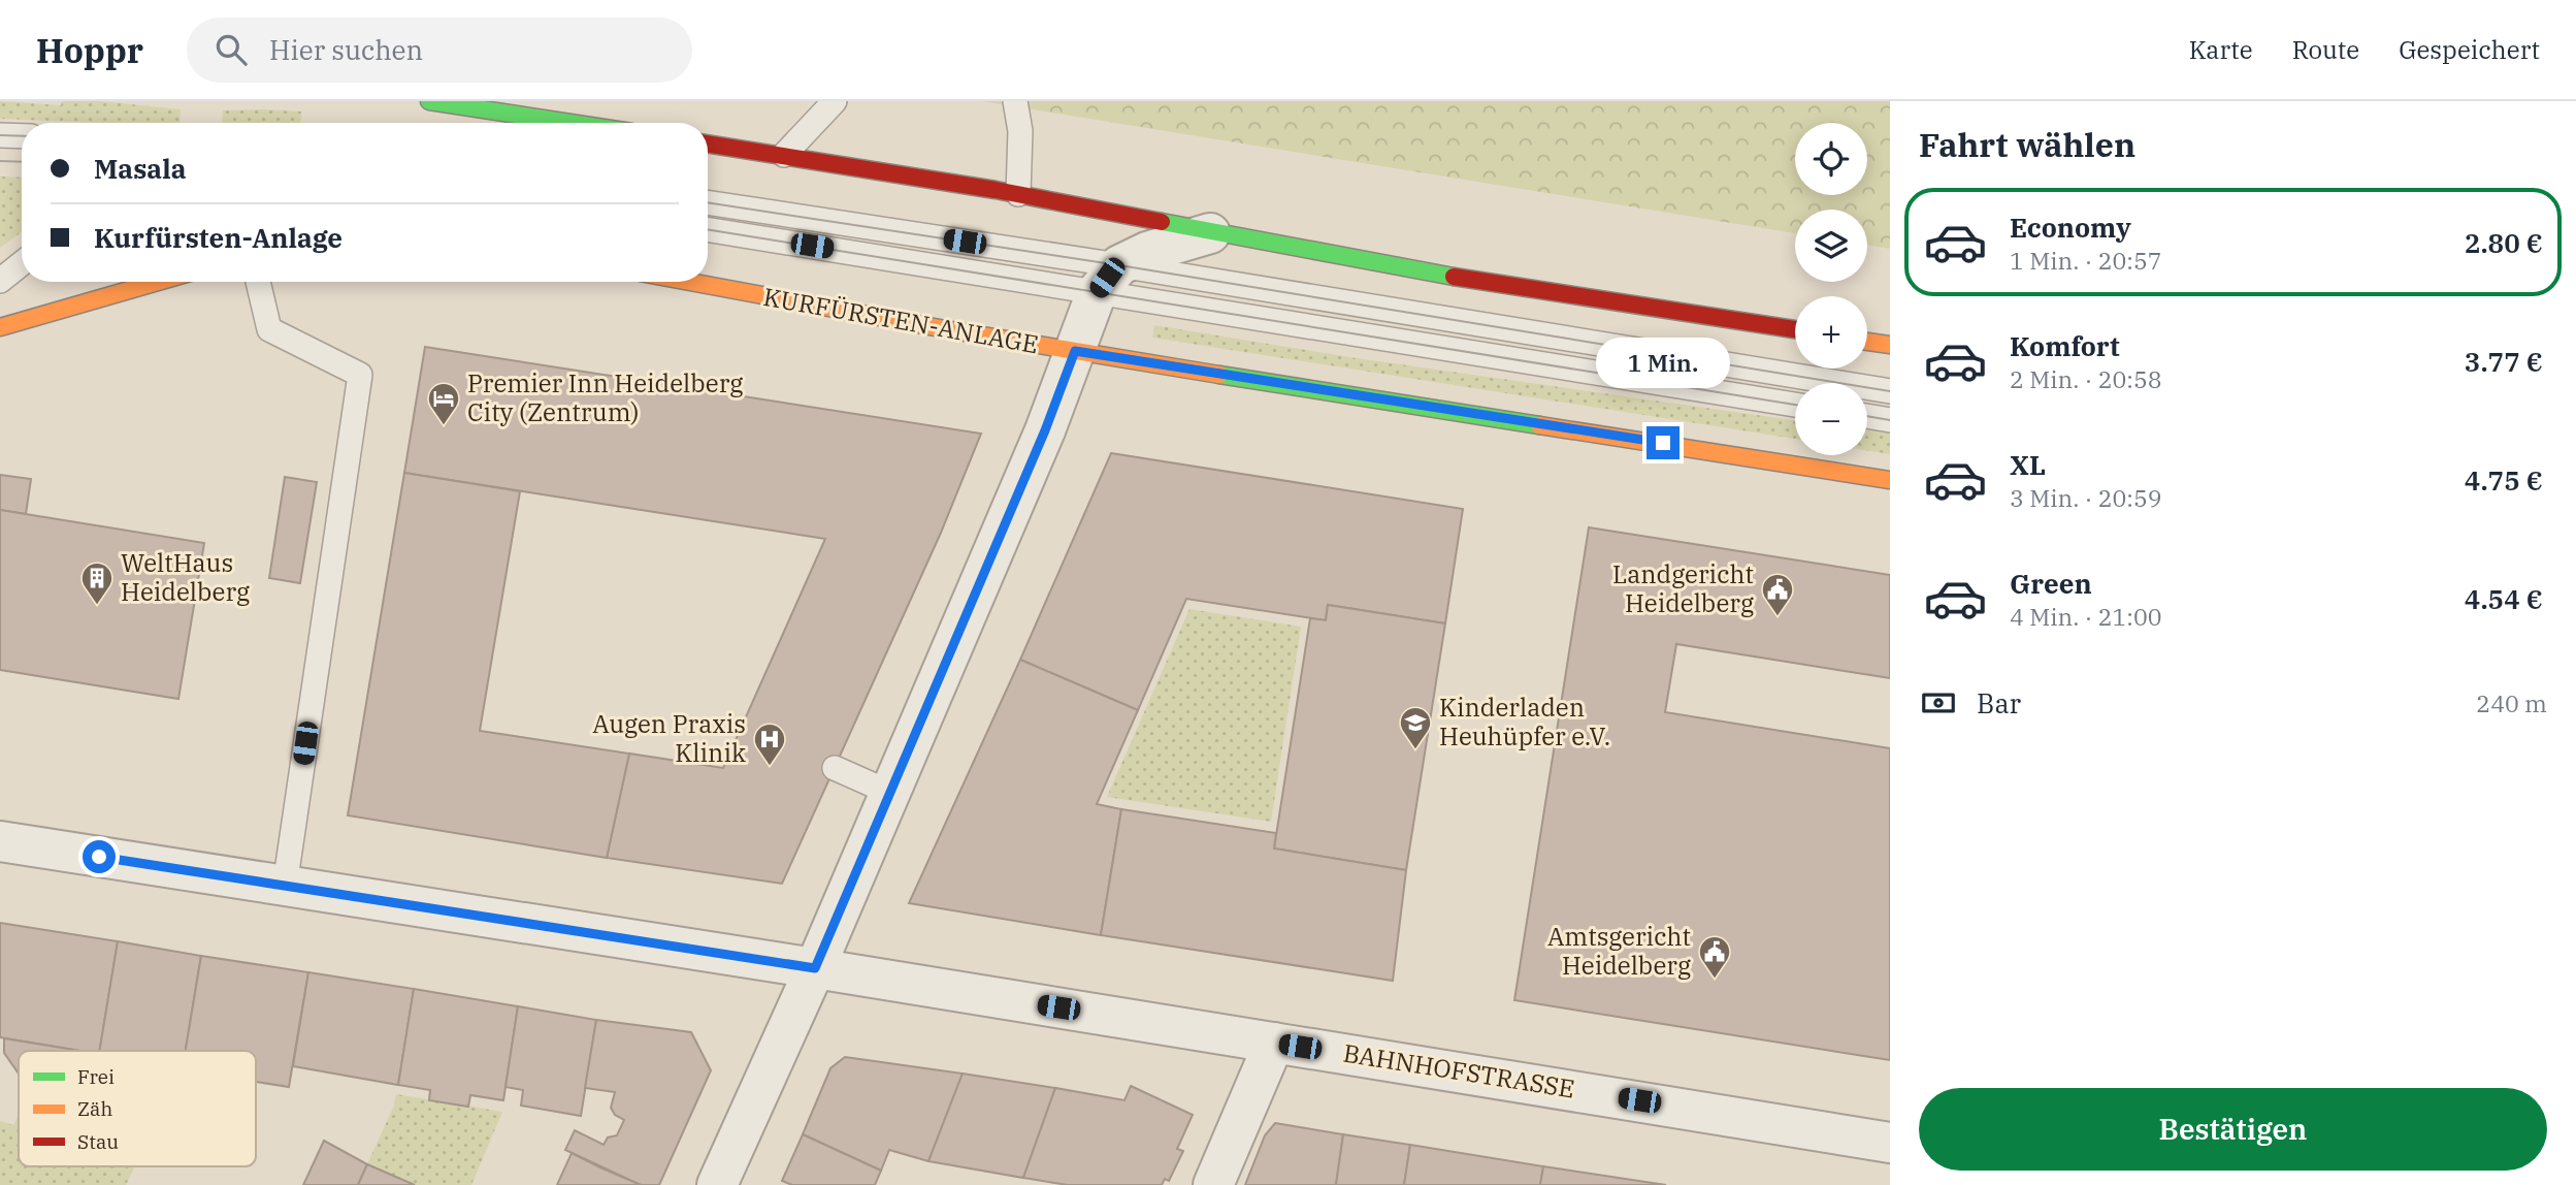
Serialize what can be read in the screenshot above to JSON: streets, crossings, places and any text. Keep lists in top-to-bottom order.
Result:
{
  "streets": {
    "main road": ["KURFÜRSTEN-ANLAGE"],
    "street": ["BAHNHOFSTRASSE"]
  },
  "places": {
    "hotel": ["Premier Inn Heidelberg City (Zentrum)"],
    "building": ["WeltHaus Heidelberg"],
    "public building": ["Landgericht Heidelberg", "Amtsgericht Heidelberg"],
    "school or university": ["Kinderladen Heuhüpfer e.V."],
    "hospital": ["Augen Praxis Klinik"]
  },
  "legend": ["Frei", "Zäh", "Stau"],
  "page": {
    "header": "Hoppr",
    "search": "Hier suchen",
    "nav": ["Karte", "Route", "Gespeichert"],
    "heading": "Fahrt wählen",
    "map_buttons": ["+", "−"],
    "banner": ["Masala", "Kurfürsten-Anlage"],
    "list": [
      {
        "name": "Economy",
        "note": "1 Min. · 20:57",
        "value": "2.80 €"
      },
      {
        "name": "Komfort",
        "note": "2 Min. · 20:58",
        "value": "3.77 €"
      },
      {
        "name": "XL",
        "note": "3 Min. · 20:59",
        "value": "4.75 €"
      },
      {
        "name": "Green",
        "note": "4 Min. · 21:00",
        "value": "4.54 €"
      }
    ],
    "bubble": "1 Min.",
    "pay": ["Bar", "240 m"],
    "buttons": "Bestätigen"
  }
}
